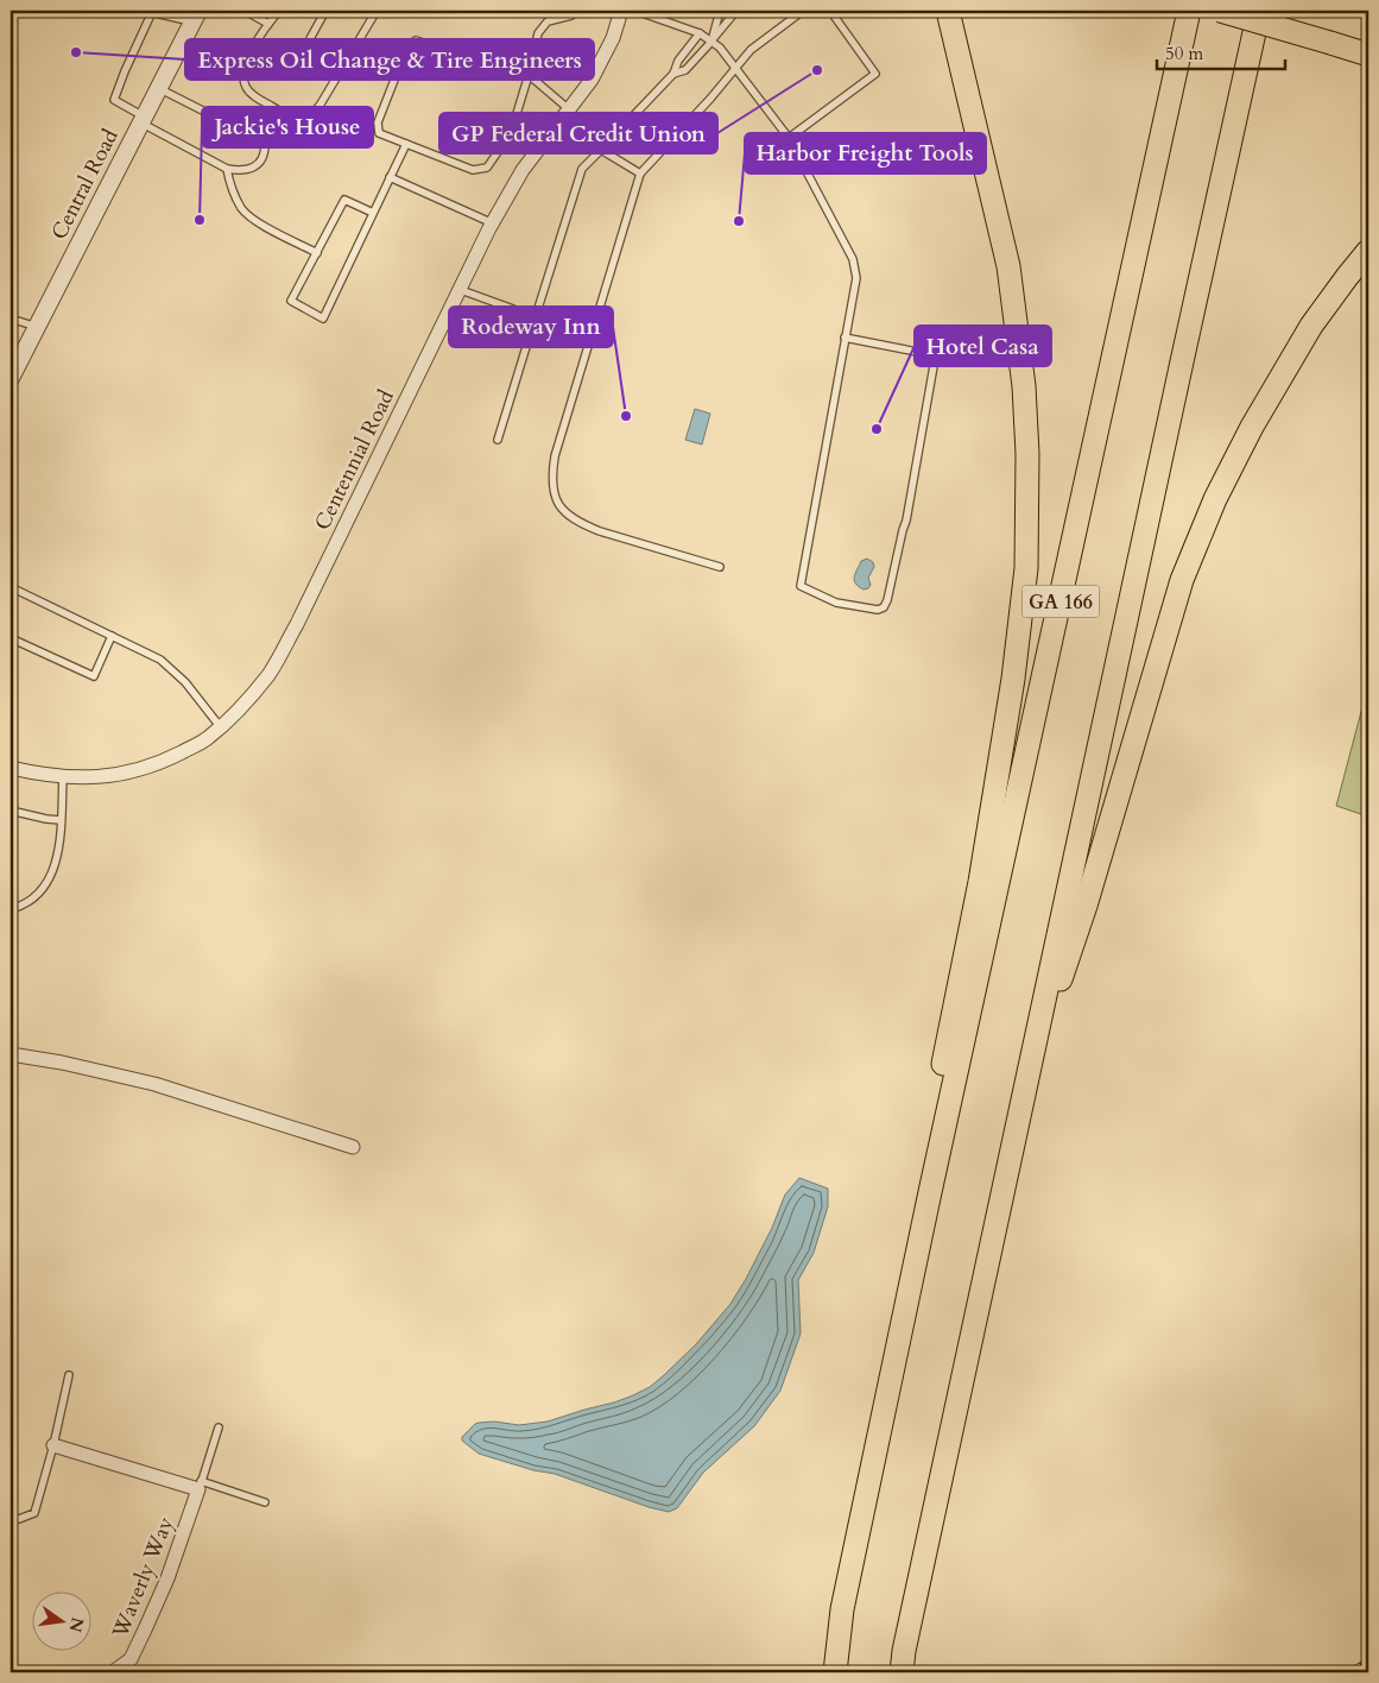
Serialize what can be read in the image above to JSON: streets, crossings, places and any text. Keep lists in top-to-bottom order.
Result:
{
  "streets": {
    "highway": ["GA 166"],
    "street": ["Central Road", "Centennial Road", "Waverly Way"]
  },
  "places": [
    "Express Oil Change & Tire Engineers",
    "GP Federal Credit Union",
    "Jackie's House",
    "Harbor Freight Tools",
    "Rodeway Inn",
    "Hotel Casa"
  ],
  "scale_bar": "50 m",
  "north": "right"
}
